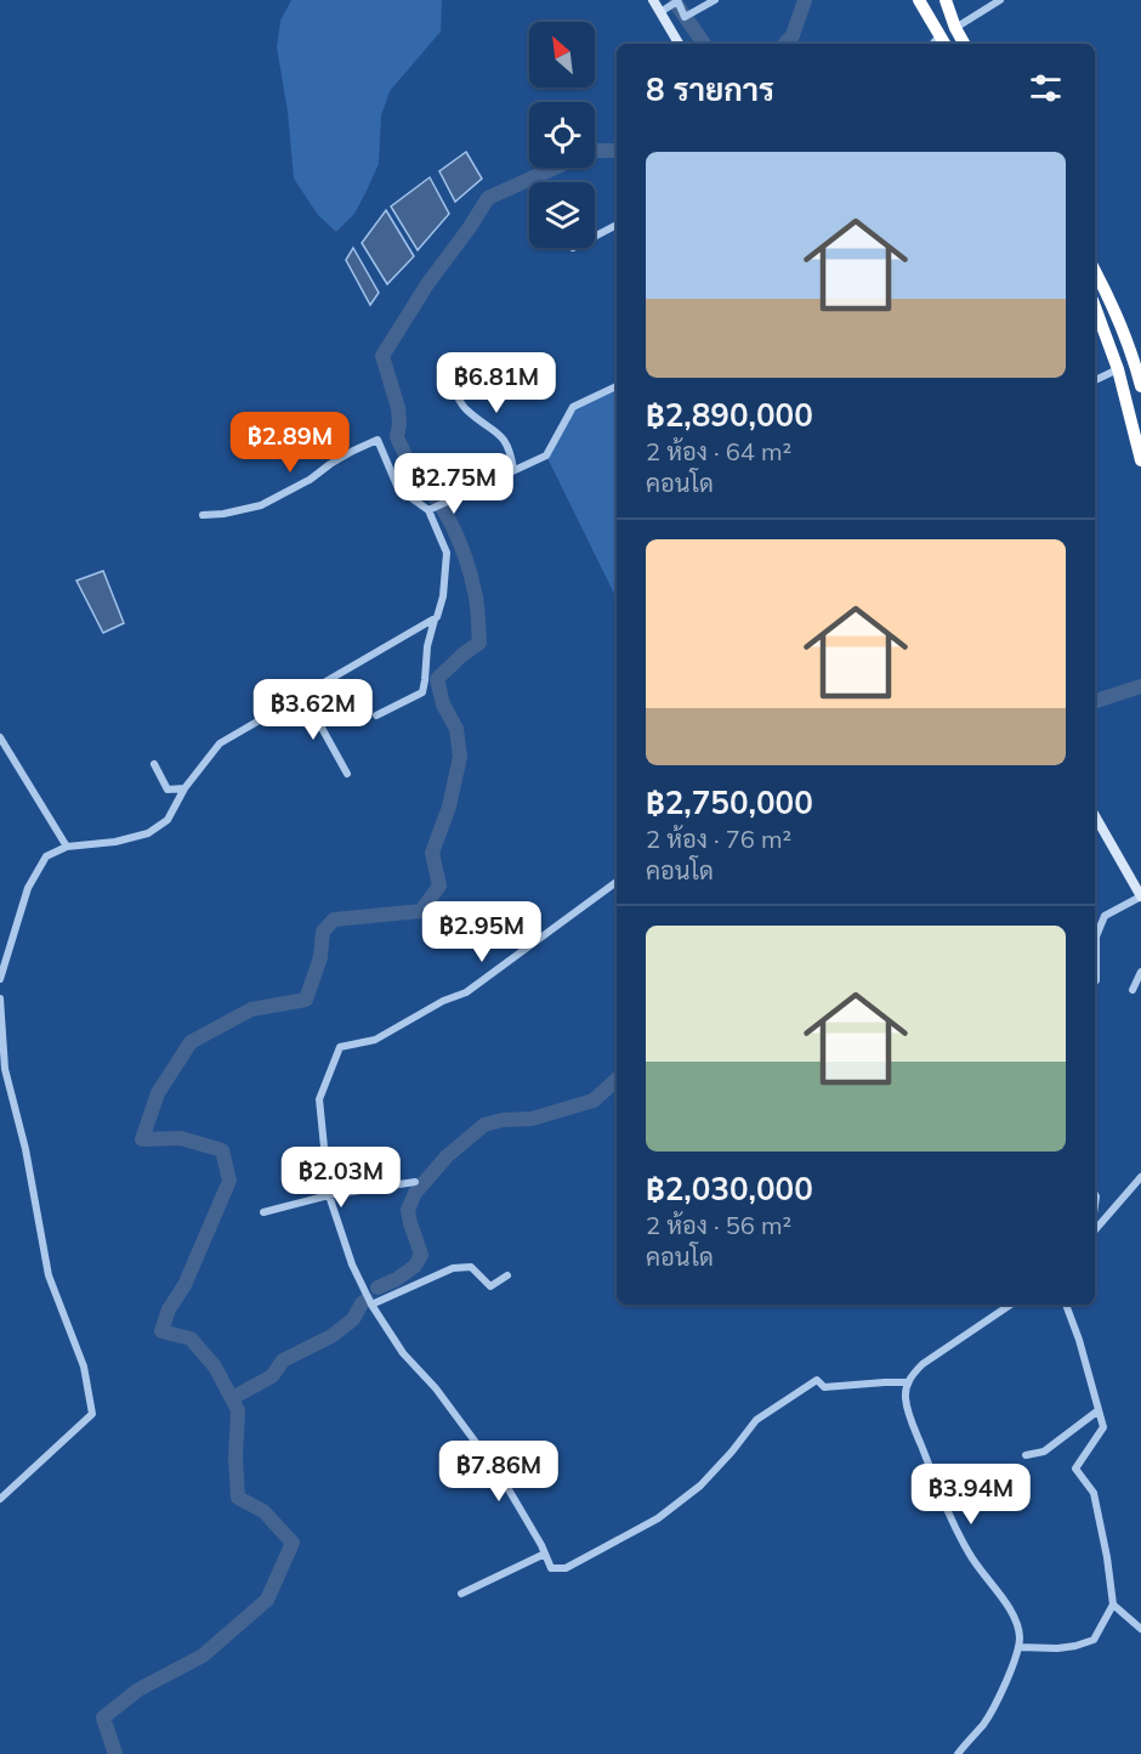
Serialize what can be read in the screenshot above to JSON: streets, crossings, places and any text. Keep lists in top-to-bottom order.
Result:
{
  "north": "top left",
  "page": {
    "heading": "8 รายการ",
    "list": [
      {
        "name": "฿2,890,000",
        "note": "2 ห้อง · 64 m² · คอนโด"
      },
      {
        "name": "฿2,750,000",
        "note": "2 ห้อง · 76 m² · คอนโด"
      },
      {
        "name": "฿2,030,000",
        "note": "2 ห้อง · 56 m² · คอนโด"
      }
    ],
    "price": [
      "฿6.81M",
      "฿2.89M",
      "฿2.75M",
      "฿3.62M",
      "฿2.95M",
      "฿2.03M",
      "฿7.86M",
      "฿3.94M"
    ]
  }
}
